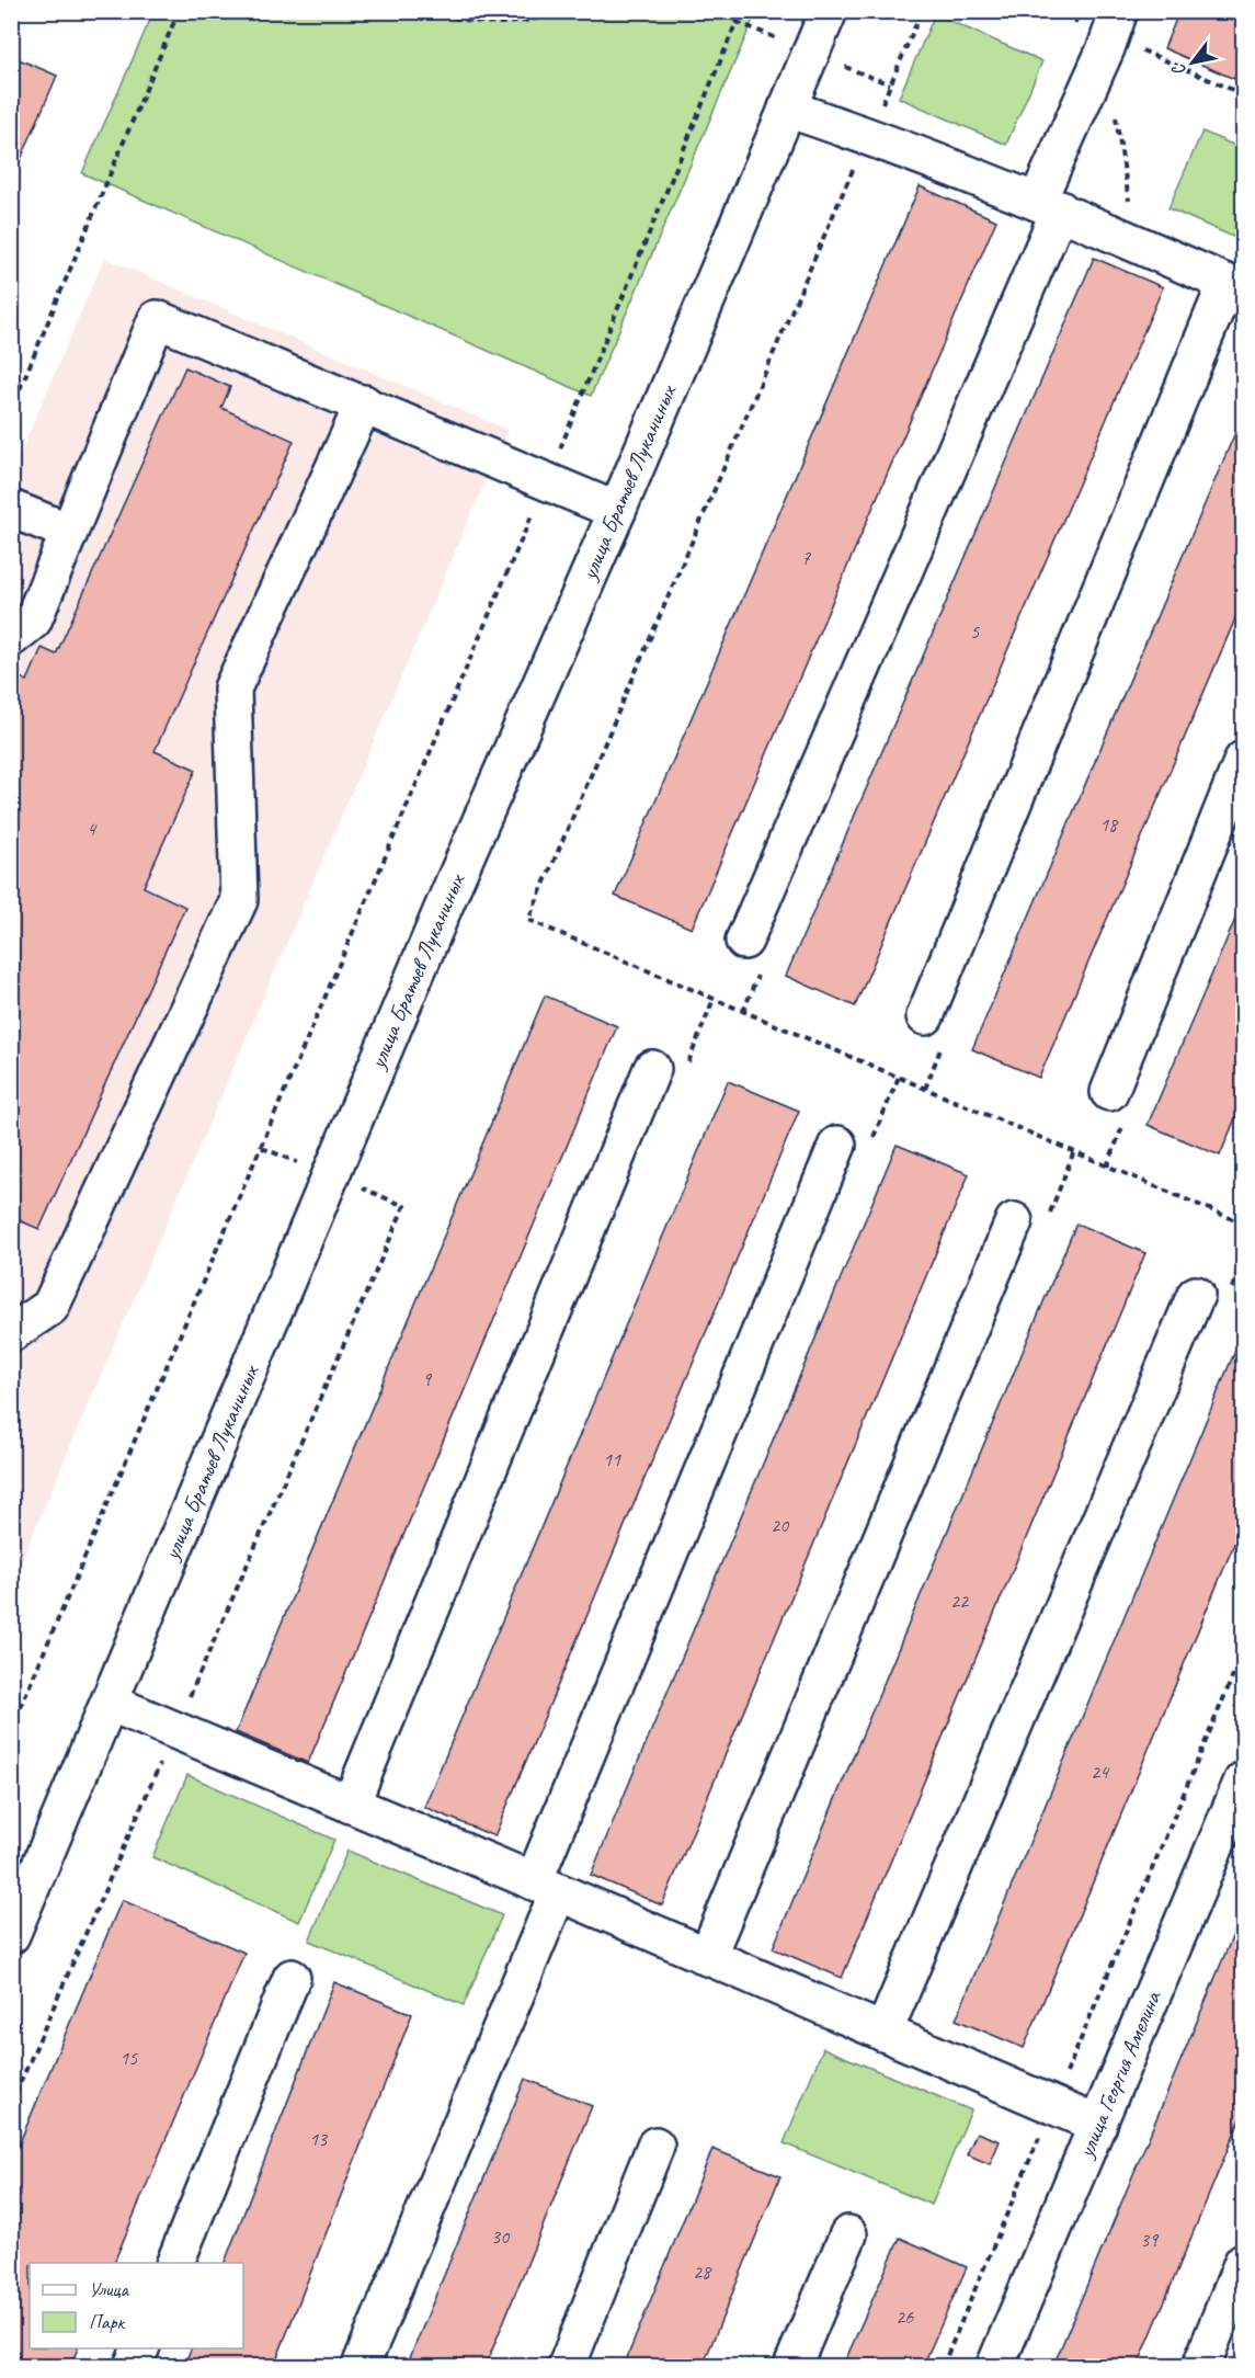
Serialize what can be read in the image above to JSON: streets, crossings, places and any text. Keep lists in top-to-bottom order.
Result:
{
  "streets": {
    "street": ["улица Братьев Луканиных", "улица Георгия Амелина"]
  },
  "house_numbers": [
    "7",
    "5",
    "18",
    "4",
    "9",
    "11",
    "20",
    "22",
    "24",
    "15",
    "13",
    "30",
    "39",
    "28",
    "26"
  ],
  "legend": ["Улица", "Парк"],
  "north": "bottom left"
}
